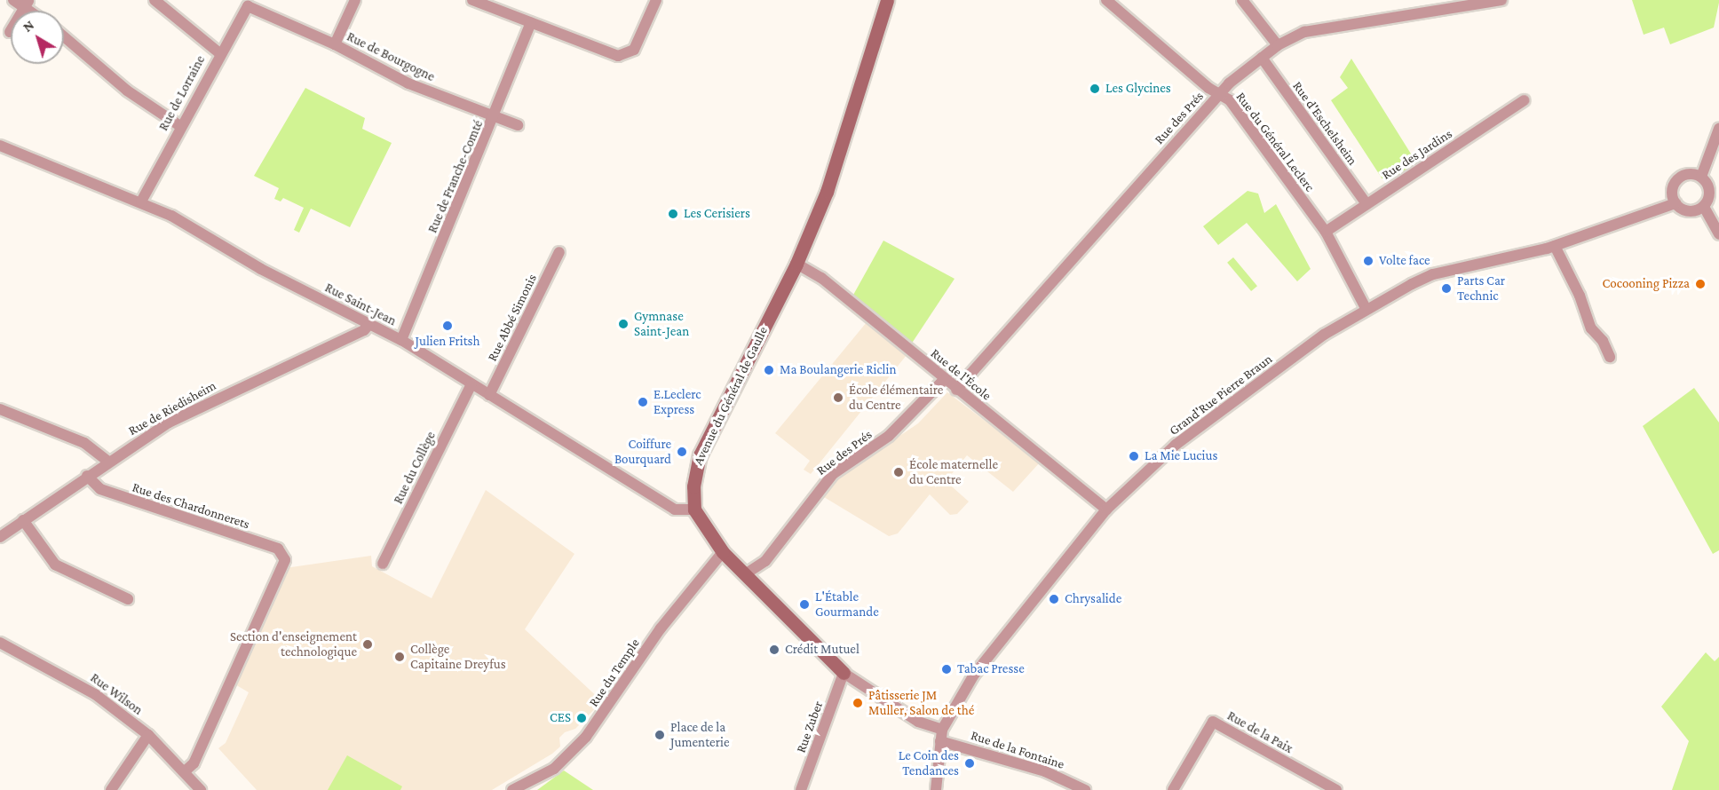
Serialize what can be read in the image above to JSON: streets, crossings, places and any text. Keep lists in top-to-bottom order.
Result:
{
  "streets": {
    "main road": ["Avenue du Général de Gaulle"],
    "street": [
      "Rue de Bourgogne",
      "Rue de Lorraine",
      "Rue des Prés",
      "Rue d'Eschelsheim",
      "Rue du Général Leclerc",
      "Rue des Jardins",
      "Rue de Franche-Comté",
      "Rue Saint-Jean",
      "Rue Abbé Simonis",
      "Rue de l'École",
      "Grand'Rue Pierre Braun",
      "Rue de Riedisheim",
      "Rue du Collège",
      "Rue des Chardonnerets",
      "Rue du Temple",
      "Rue Wilson",
      "Rue Zuber",
      "Rue de la Paix",
      "Rue de la Fontaine"
    ]
  },
  "crossings": [
    ["Rue de Bourgogne", "Rue de Lorraine"],
    ["Rue de Bourgogne", "Rue de Franche-Comté"],
    ["Rue de Lorraine", "Rue Saint-Jean"],
    ["Rue des Prés", "Rue d'Eschelsheim"],
    ["Rue des Prés", "Rue du Général Leclerc"],
    ["Rue des Prés", "Rue de l'École"],
    ["Rue d'Eschelsheim", "Rue des Jardins"],
    ["Rue du Général Leclerc", "Rue des Jardins"],
    ["Rue du Général Leclerc", "Grand'Rue Pierre Braun"],
    ["Rue de Franche-Comté", "Rue Saint-Jean"],
    ["Rue Saint-Jean", "Rue Abbé Simonis"],
    ["Rue Saint-Jean", "Avenue du Général de Gaulle"],
    ["Rue Saint-Jean", "Rue de Riedisheim"],
    ["Rue Saint-Jean", "Rue du Collège"],
    ["Rue de l'École", "Grand'Rue Pierre Braun"],
    ["Rue de l'École", "Avenue du Général de Gaulle"],
    ["Grand'Rue Pierre Braun", "Rue de la Fontaine"],
    ["Rue de Riedisheim", "Rue des Chardonnerets"],
    ["Rue des Chardonnerets", "Rue Wilson"]
  ],
  "places": [
    "Les Glycines",
    "Les Cerisiers",
    "Volte face",
    "Cocooning Pizza",
    "Parts Car Technic",
    "Gymnase Saint-Jean",
    "Julien Fritsh",
    "Ma Boulangerie Riclin",
    "École élémentaire du Centre",
    "E.Leclerc Express",
    "Coiffure Bourquard",
    "La Mie Lucius",
    "École maternelle du Centre",
    "Chrysalide",
    "L'Étable Gourmande",
    "Section d'enseignement technologique",
    "Crédit Mutuel",
    "Collège Capitaine Dreyfus",
    "Tabac Presse",
    "Pâtisserie JM Muller, Salon de thé",
    "CES",
    "Place de la Jumenterie",
    "Le Coin des Tendances"
  ],
  "north": "top left"
}
